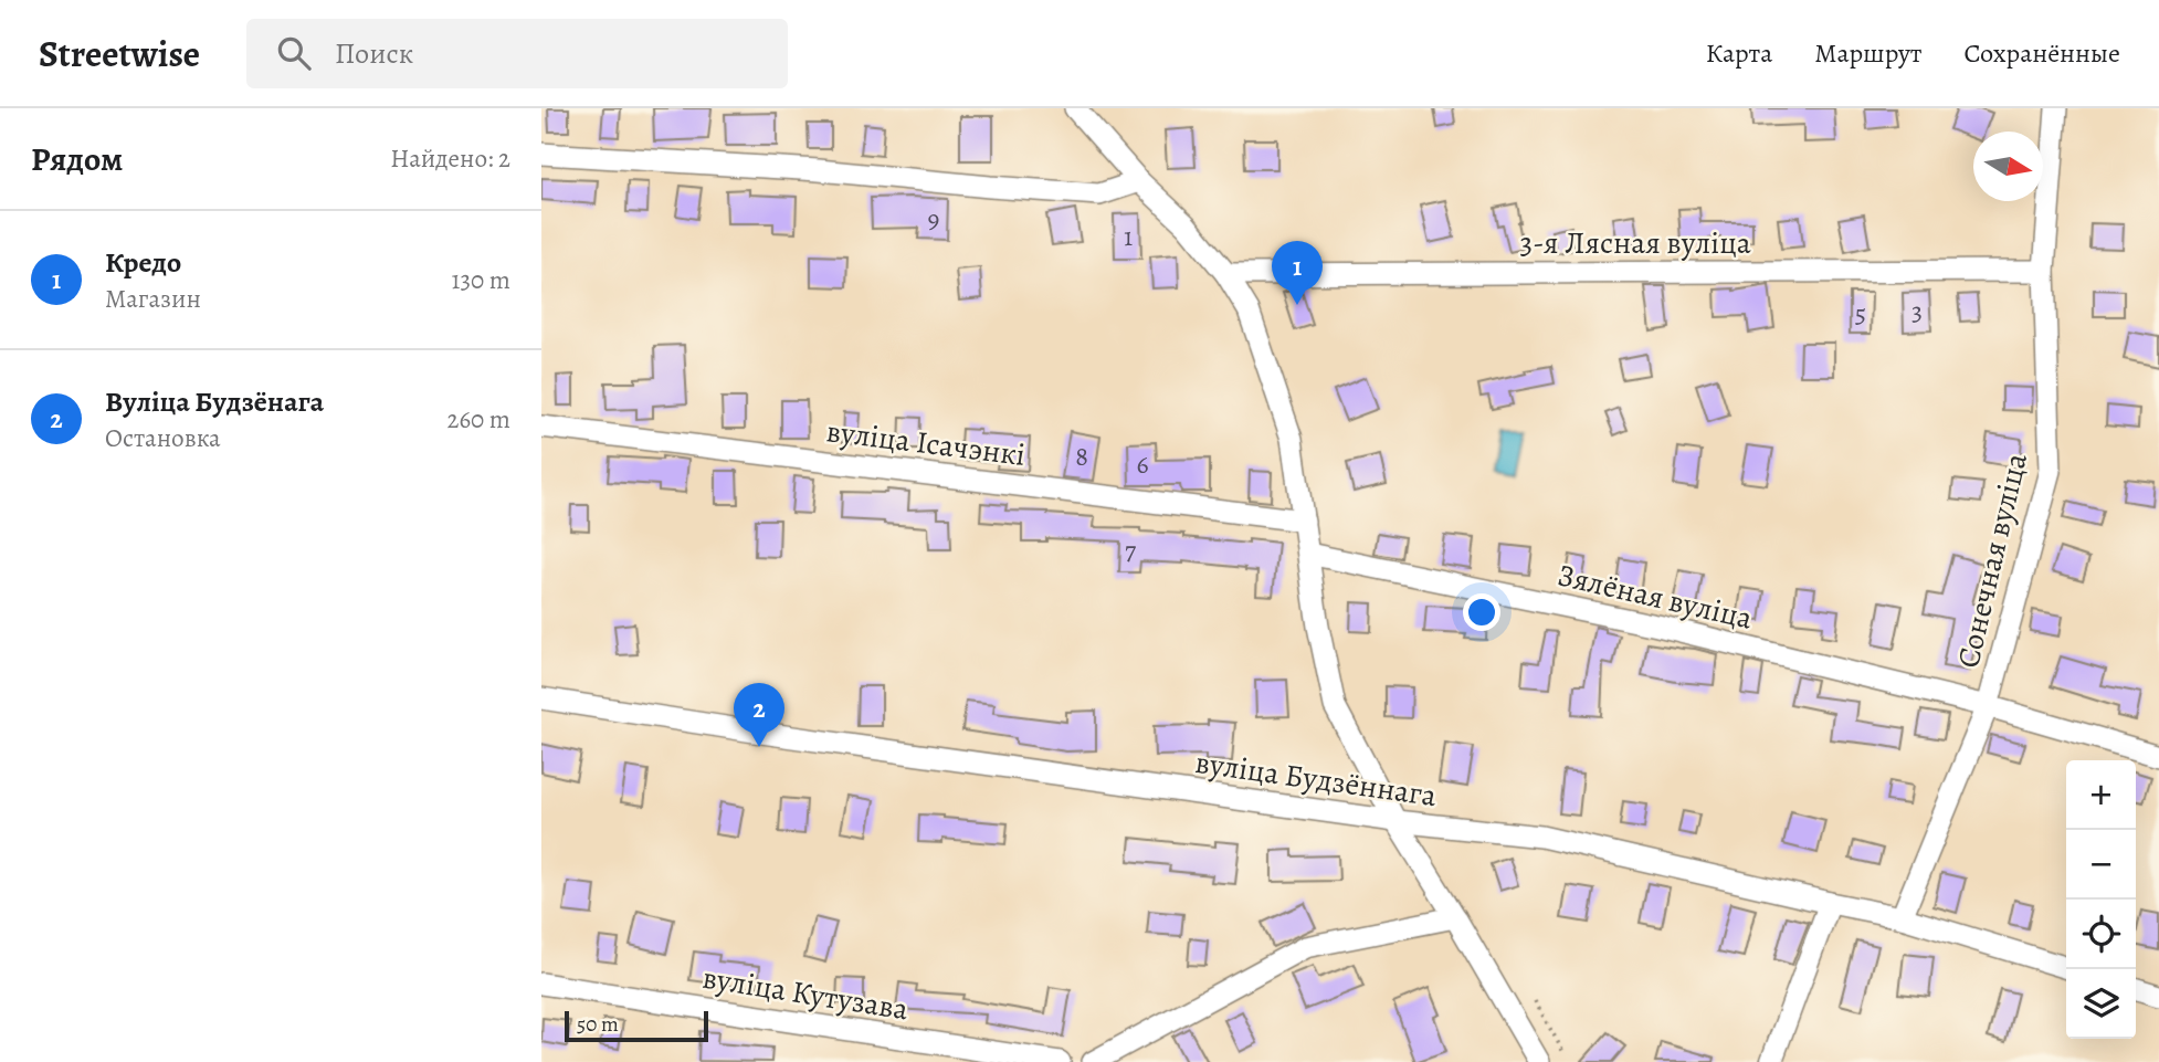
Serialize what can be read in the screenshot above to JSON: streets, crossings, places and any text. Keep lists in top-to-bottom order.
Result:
{
  "streets": {
    "street": [
      "3-я Лясная вуліца",
      "вуліца Ісачэнкі",
      "Сонечная вуліца",
      "Зялёная вуліца",
      "вуліца Будзённага",
      "вуліца Кутузава"
    ]
  },
  "crossings": [
    ["3-я Лясная вуліца", "Сонечная вуліца"],
    ["Сонечная вуліца", "Зялёная вуліца"],
    ["Сонечная вуліца", "вуліца Будзённага"]
  ],
  "house_numbers": [
    "9",
    "1",
    "3",
    "5",
    "8",
    "6",
    "7"
  ],
  "scale_bar": "50 m",
  "north": "right",
  "page": {
    "header": "Streetwise",
    "search": "Поиск",
    "nav": ["Карта", "Маршрут", "Сохранённые"],
    "heading": ["Рядом", "Найдено: 2"],
    "list": [
      {
        "mark": "1",
        "name": "Кредо",
        "note": "Магазин",
        "value": "130 m"
      },
      {
        "mark": "2",
        "name": "Вуліца Будзёнага",
        "note": "Остановка",
        "value": "260 m"
      }
    ],
    "pins": ["1", "2"],
    "map_buttons": ["+", "−"],
    "scale": "50 m"
  }
}
